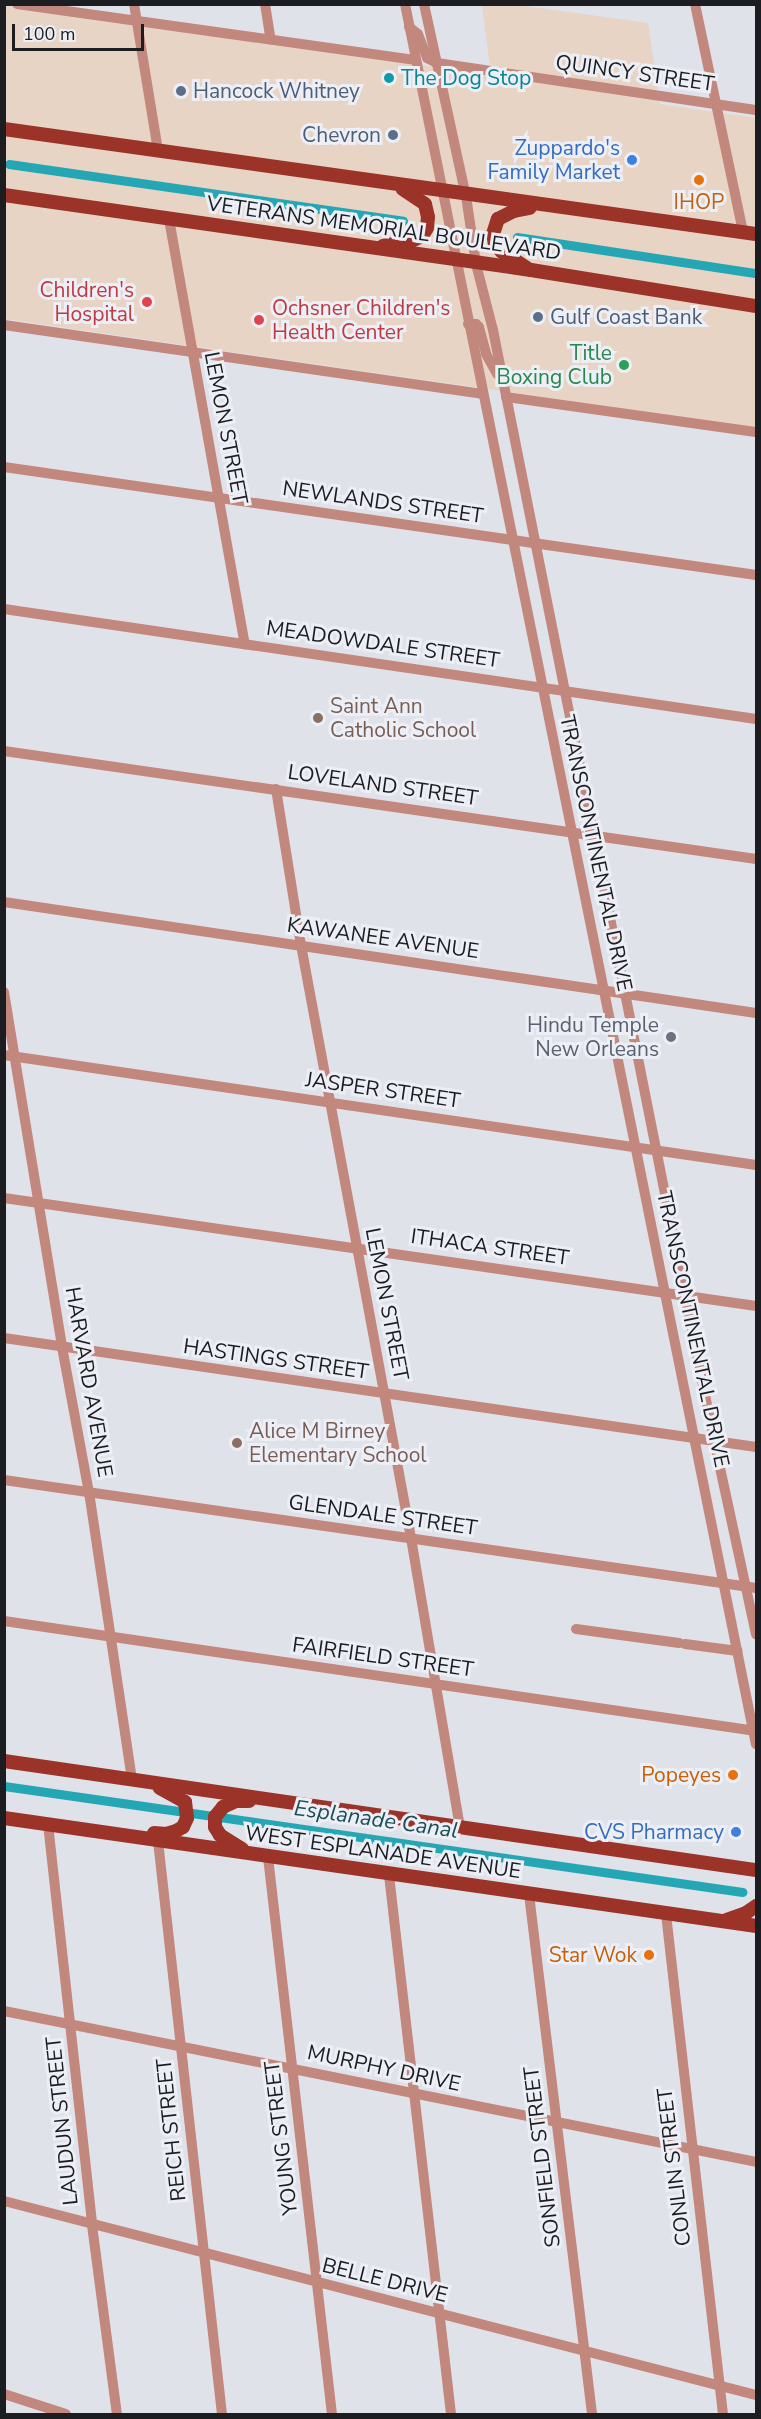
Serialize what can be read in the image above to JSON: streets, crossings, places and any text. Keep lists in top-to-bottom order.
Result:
{
  "streets": {
    "main road": ["VETERANS MEMORIAL BOULEVARD", "WEST ESPLANADE AVENUE"],
    "street": [
      "QUINCY STREET",
      "LEMON STREET",
      "NEWLANDS STREET",
      "MEADOWDALE STREET",
      "LOVELAND STREET",
      "TRANSCONTINENTAL DRIVE",
      "KAWANEE AVENUE",
      "JASPER STREET",
      "ITHACA STREET",
      "HASTINGS STREET",
      "HARVARD AVENUE",
      "GLENDALE STREET",
      "FAIRFIELD STREET",
      "MURPHY DRIVE",
      "LAUDUN STREET",
      "REICH STREET",
      "YOUNG STREET",
      "SONFIELD STREET",
      "CONLIN STREET",
      "BELLE DRIVE"
    ]
  },
  "crossings": [
    ["QUINCY STREET", "TRANSCONTINENTAL DRIVE"],
    ["VETERANS MEMORIAL BOULEVARD", "LEMON STREET"],
    ["VETERANS MEMORIAL BOULEVARD", "TRANSCONTINENTAL DRIVE"],
    ["LEMON STREET", "NEWLANDS STREET"],
    ["LEMON STREET", "MEADOWDALE STREET"],
    ["LEMON STREET", "LOVELAND STREET"],
    ["LEMON STREET", "KAWANEE AVENUE"],
    ["LEMON STREET", "JASPER STREET"],
    ["LEMON STREET", "ITHACA STREET"],
    ["LEMON STREET", "HASTINGS STREET"],
    ["LEMON STREET", "GLENDALE STREET"],
    ["LEMON STREET", "FAIRFIELD STREET"],
    ["LEMON STREET", "WEST ESPLANADE AVENUE"],
    ["NEWLANDS STREET", "TRANSCONTINENTAL DRIVE"],
    ["MEADOWDALE STREET", "TRANSCONTINENTAL DRIVE"],
    ["LOVELAND STREET", "TRANSCONTINENTAL DRIVE"],
    ["TRANSCONTINENTAL DRIVE", "KAWANEE AVENUE"],
    ["TRANSCONTINENTAL DRIVE", "JASPER STREET"],
    ["TRANSCONTINENTAL DRIVE", "ITHACA STREET"],
    ["TRANSCONTINENTAL DRIVE", "HASTINGS STREET"],
    ["TRANSCONTINENTAL DRIVE", "GLENDALE STREET"],
    ["TRANSCONTINENTAL DRIVE", "FAIRFIELD STREET"],
    ["JASPER STREET", "HARVARD AVENUE"],
    ["ITHACA STREET", "HARVARD AVENUE"],
    ["HASTINGS STREET", "HARVARD AVENUE"],
    ["HARVARD AVENUE", "GLENDALE STREET"],
    ["HARVARD AVENUE", "FAIRFIELD STREET"],
    ["HARVARD AVENUE", "WEST ESPLANADE AVENUE"],
    ["WEST ESPLANADE AVENUE", "LAUDUN STREET"],
    ["WEST ESPLANADE AVENUE", "REICH STREET"],
    ["WEST ESPLANADE AVENUE", "YOUNG STREET"],
    ["WEST ESPLANADE AVENUE", "SONFIELD STREET"],
    ["WEST ESPLANADE AVENUE", "CONLIN STREET"],
    ["MURPHY DRIVE", "LAUDUN STREET"],
    ["MURPHY DRIVE", "REICH STREET"],
    ["MURPHY DRIVE", "YOUNG STREET"],
    ["MURPHY DRIVE", "SONFIELD STREET"],
    ["MURPHY DRIVE", "CONLIN STREET"],
    ["LAUDUN STREET", "BELLE DRIVE"],
    ["REICH STREET", "BELLE DRIVE"],
    ["YOUNG STREET", "BELLE DRIVE"],
    ["SONFIELD STREET", "BELLE DRIVE"],
    ["CONLIN STREET", "BELLE DRIVE"]
  ],
  "water": ["Esplanade Canal"],
  "places": [
    "The Dog Stop",
    "Hancock Whitney",
    "Chevron",
    "Zuppardo's Family Market",
    "IHOP",
    "Children's Hospital",
    "Gulf Coast Bank",
    "Ochsner Children's Health Center",
    "Title Boxing Club",
    "Saint Ann Catholic School",
    "Hindu Temple New Orleans",
    "Alice M Birney Elementary School",
    "Popeyes",
    "CVS Pharmacy",
    "Star Wok"
  ],
  "scale_bar": "100 m"
}
